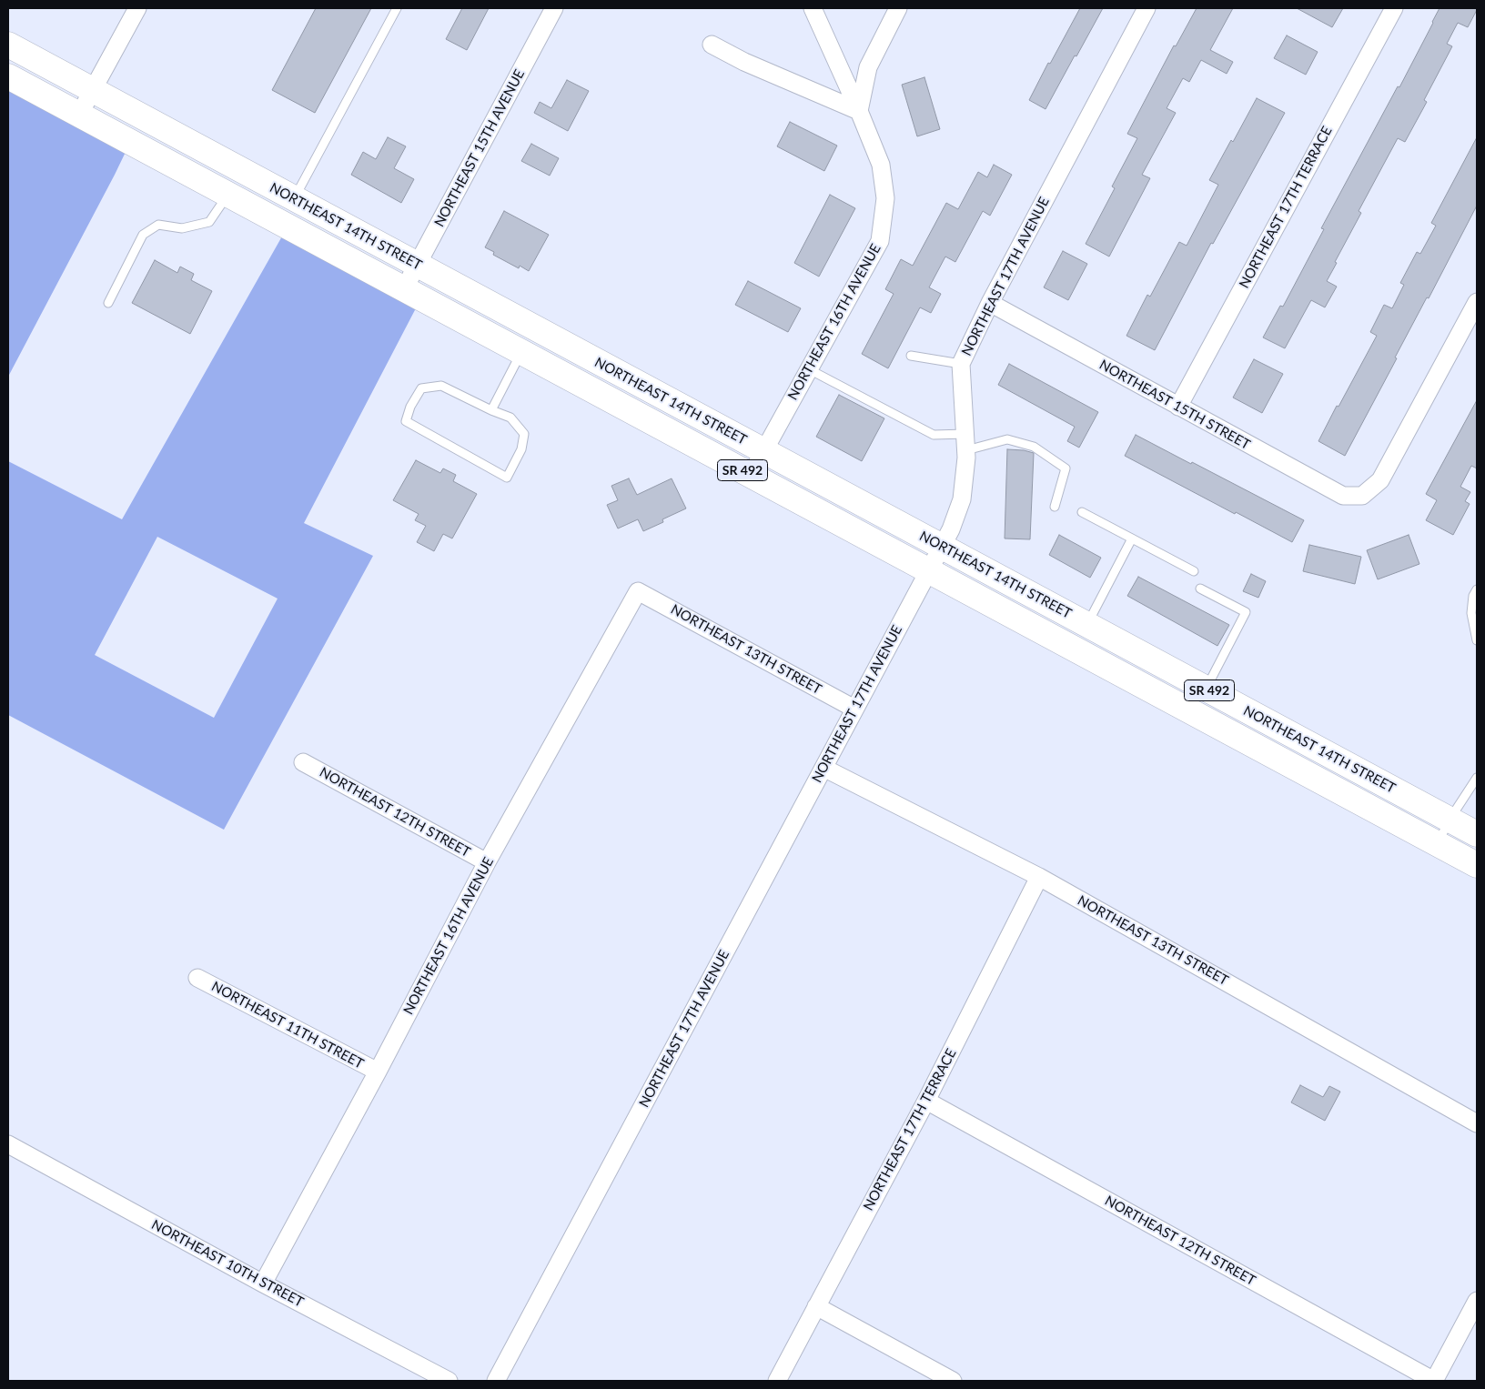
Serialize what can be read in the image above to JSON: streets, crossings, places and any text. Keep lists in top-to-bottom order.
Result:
{
  "streets": {
    "main road": ["NORTHEAST 14TH STREET", "SR 492"],
    "street": [
      "NORTHEAST 15TH AVENUE",
      "NORTHEAST 17TH TERRACE",
      "NORTHEAST 17TH AVENUE",
      "NORTHEAST 16TH AVENUE",
      "NORTHEAST 15TH STREET",
      "NORTHEAST 13TH STREET",
      "NORTHEAST 12TH STREET",
      "NORTHEAST 11TH STREET",
      "NORTHEAST 10TH STREET"
    ]
  },
  "crossings": [
    ["NORTHEAST 15TH AVENUE", "NORTHEAST 14TH STREET"],
    ["NORTHEAST 17TH TERRACE", "NORTHEAST 15TH STREET"],
    ["NORTHEAST 17TH TERRACE", "NORTHEAST 13TH STREET"],
    ["NORTHEAST 17TH TERRACE", "NORTHEAST 12TH STREET"],
    ["NORTHEAST 14TH STREET", "NORTHEAST 17TH AVENUE"],
    ["NORTHEAST 14TH STREET", "NORTHEAST 16TH AVENUE"],
    ["NORTHEAST 17TH AVENUE", "NORTHEAST 15TH STREET"],
    ["NORTHEAST 17TH AVENUE", "NORTHEAST 13TH STREET"],
    ["NORTHEAST 16TH AVENUE", "NORTHEAST 13TH STREET"],
    ["NORTHEAST 16TH AVENUE", "NORTHEAST 12TH STREET"],
    ["NORTHEAST 16TH AVENUE", "NORTHEAST 11TH STREET"],
    ["NORTHEAST 16TH AVENUE", "NORTHEAST 10TH STREET"]
  ]
}
